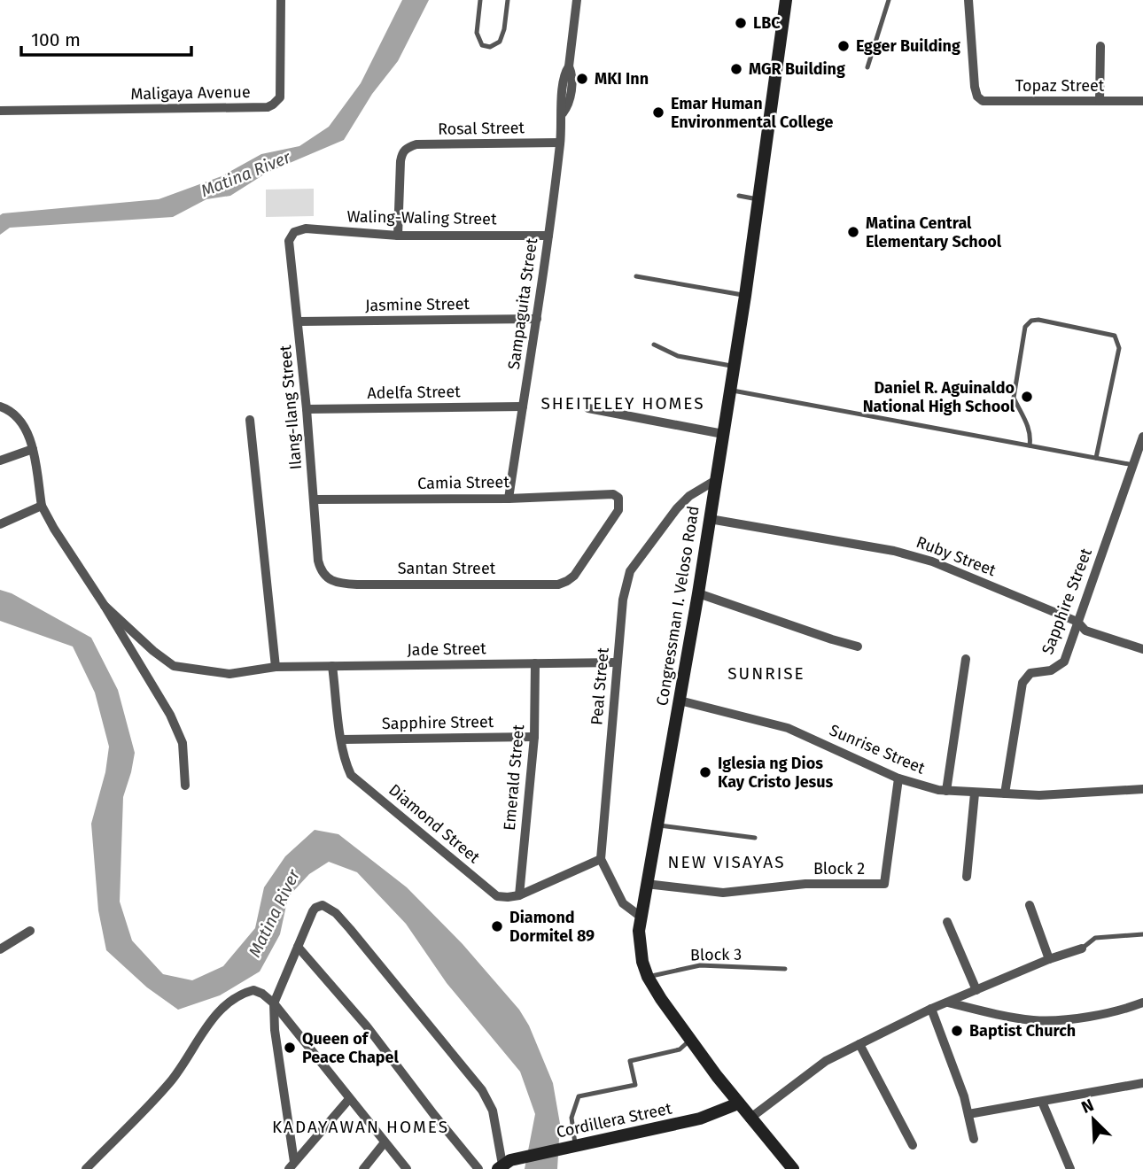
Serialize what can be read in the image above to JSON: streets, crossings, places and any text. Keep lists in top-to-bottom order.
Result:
{
  "streets": {
    "main road": ["Congressman I. Veloso Road", "Cordillera Street"],
    "street": [
      "Topaz Street",
      "Maligaya Avenue",
      "Rosal Street",
      "Waling-Waling Street",
      "Sampaguita Street",
      "Jasmine Street",
      "Adelfa Street",
      "Ilang-Ilang Street",
      "Camia Street",
      "Ruby Street",
      "Santan Street",
      "Sapphire Street",
      "Jade Street",
      "Peal Street",
      "Sunrise Street",
      "Emerald Street",
      "Diamond Street",
      "Block 2"
    ],
    "lane": ["Block 3"]
  },
  "crossings": [
    ["Rosal Street", "Waling-Waling Street"],
    ["Rosal Street", "Sampaguita Street"],
    ["Waling-Waling Street", "Sampaguita Street"],
    ["Waling-Waling Street", "Ilang-Ilang Street"],
    ["Sampaguita Street", "Jasmine Street"],
    ["Sampaguita Street", "Adelfa Street"],
    ["Sampaguita Street", "Camia Street"],
    ["Jasmine Street", "Ilang-Ilang Street"],
    ["Adelfa Street", "Ilang-Ilang Street"],
    ["Ilang-Ilang Street", "Camia Street"],
    ["Ilang-Ilang Street", "Santan Street"],
    ["Camia Street", "Santan Street"],
    ["Ruby Street", "Sapphire Street"],
    ["Ruby Street", "Congressman I. Veloso Road"],
    ["Sapphire Street", "Sunrise Street"],
    ["Sapphire Street", "Emerald Street"],
    ["Sapphire Street", "Diamond Street"],
    ["Congressman I. Veloso Road", "Peal Street"],
    ["Congressman I. Veloso Road", "Sunrise Street"],
    ["Congressman I. Veloso Road", "Block 2"],
    ["Congressman I. Veloso Road", "Block 3"],
    ["Congressman I. Veloso Road", "Cordillera Street"],
    ["Jade Street", "Peal Street"],
    ["Jade Street", "Emerald Street"],
    ["Jade Street", "Diamond Street"],
    ["Sunrise Street", "Block 2"],
    ["Emerald Street", "Diamond Street"]
  ],
  "districts": [
    "SHEITELEY HOMES",
    "SUNRISE",
    "NEW VISAYAS",
    "KADAYAWAN HOMES"
  ],
  "water": ["Matina River"],
  "places": [
    "LBC",
    "Egger Building",
    "MGR Building",
    "MKI Inn",
    "Emar Human Environmental College",
    "Matina Central Elementary School",
    "Daniel R. Aguinaldo National High School",
    "Iglesia ng Dios Kay Cristo Jesus",
    "Diamond Dormitel 89",
    "Baptist Church",
    "Queen of Peace Chapel"
  ],
  "scale_bar": "100 m",
  "north": "top left"
}
